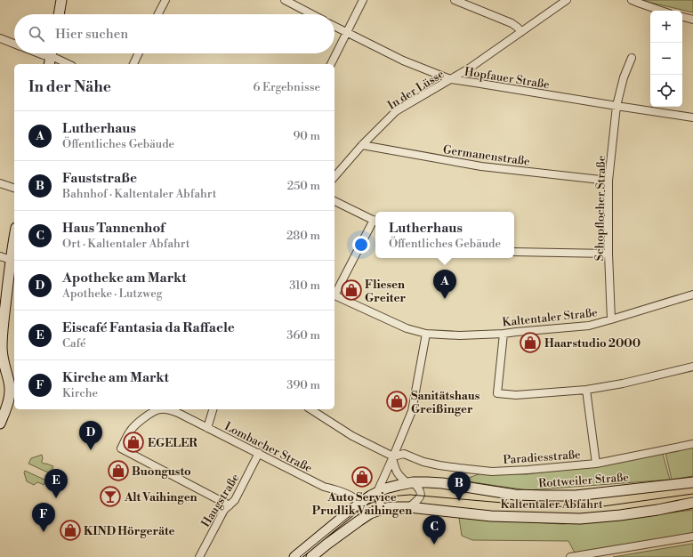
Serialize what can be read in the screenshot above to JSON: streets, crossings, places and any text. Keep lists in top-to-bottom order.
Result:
{
  "streets": {
    "main road": ["Rottweiler Straße", "Kaltentaler Abfahrt"],
    "street": [
      "Hopfauer Straße",
      "In der Lüsse",
      "Germanenstraße",
      "Schopflocher Straße",
      "Kaltentaler Straße",
      "Lombacher Straße",
      "Paradiesstraße",
      "Haugstraße"
    ]
  },
  "crossings": [
    ["Hopfauer Straße", "In der Lüsse"],
    ["Hopfauer Straße", "Schopflocher Straße"],
    ["In der Lüsse", "Germanenstraße"],
    ["Germanenstraße", "Schopflocher Straße"],
    ["Schopflocher Straße", "Kaltentaler Straße"],
    ["Lombacher Straße", "Rottweiler Straße"],
    ["Lombacher Straße", "Haugstraße"]
  ],
  "places": {
    "shop": [
      "Fliesen Greiter",
      "Haarstudio 2000",
      "Sanitätshaus Greißinger",
      "EGELER",
      "Buongusto",
      "Auto Service Prudlik Vaihingen",
      "KIND Hörgeräte"
    ],
    "bar": ["Alt Vaihingen"]
  },
  "page": {
    "map_buttons": ["+", "−"],
    "search": "Hier suchen",
    "heading": ["In der Nähe", "6 Ergebnisse"],
    "list": [
      {
        "mark": "A",
        "name": "Lutherhaus",
        "note": "Öffentliches Gebäude",
        "value": "90 m"
      },
      {
        "mark": "B",
        "name": "Fauststraße",
        "note": "Bahnhof · Kaltentaler Abfahrt",
        "value": "250 m"
      },
      {
        "mark": "C",
        "name": "Haus Tannenhof",
        "note": "Ort · Kaltentaler Abfahrt",
        "value": "280 m"
      },
      {
        "mark": "D",
        "name": "Apotheke am Markt",
        "note": "Apotheke · Lutzweg",
        "value": "310 m"
      },
      {
        "mark": "E",
        "name": "Eiscafé Fantasia da Raffaele",
        "note": "Café",
        "value": "360 m"
      },
      {
        "mark": "F",
        "name": "Kirche am Markt",
        "note": "Kirche",
        "value": "390 m"
      }
    ],
    "popup": ["Lutherhaus", "Öffentliches Gebäude"],
    "pins": [
      "A",
      "D",
      "E",
      "B",
      "F",
      "C"
    ]
  }
}
